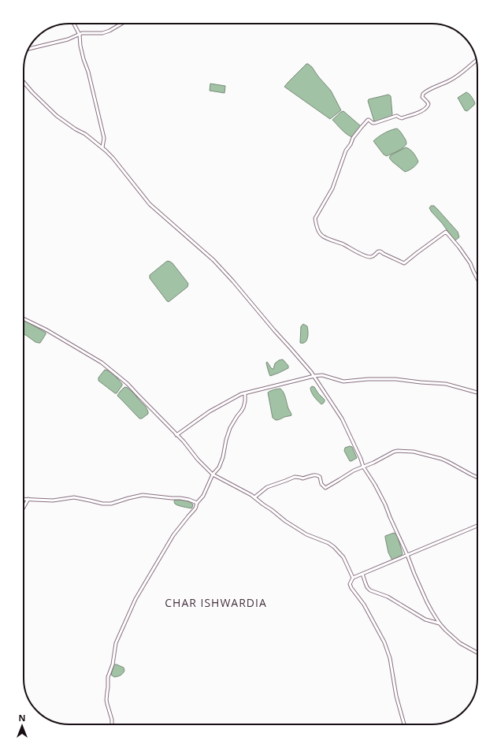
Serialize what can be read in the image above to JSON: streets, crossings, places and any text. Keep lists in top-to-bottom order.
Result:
{
  "districts": ["CHAR ISHWARDIA"],
  "north": "top"
}
